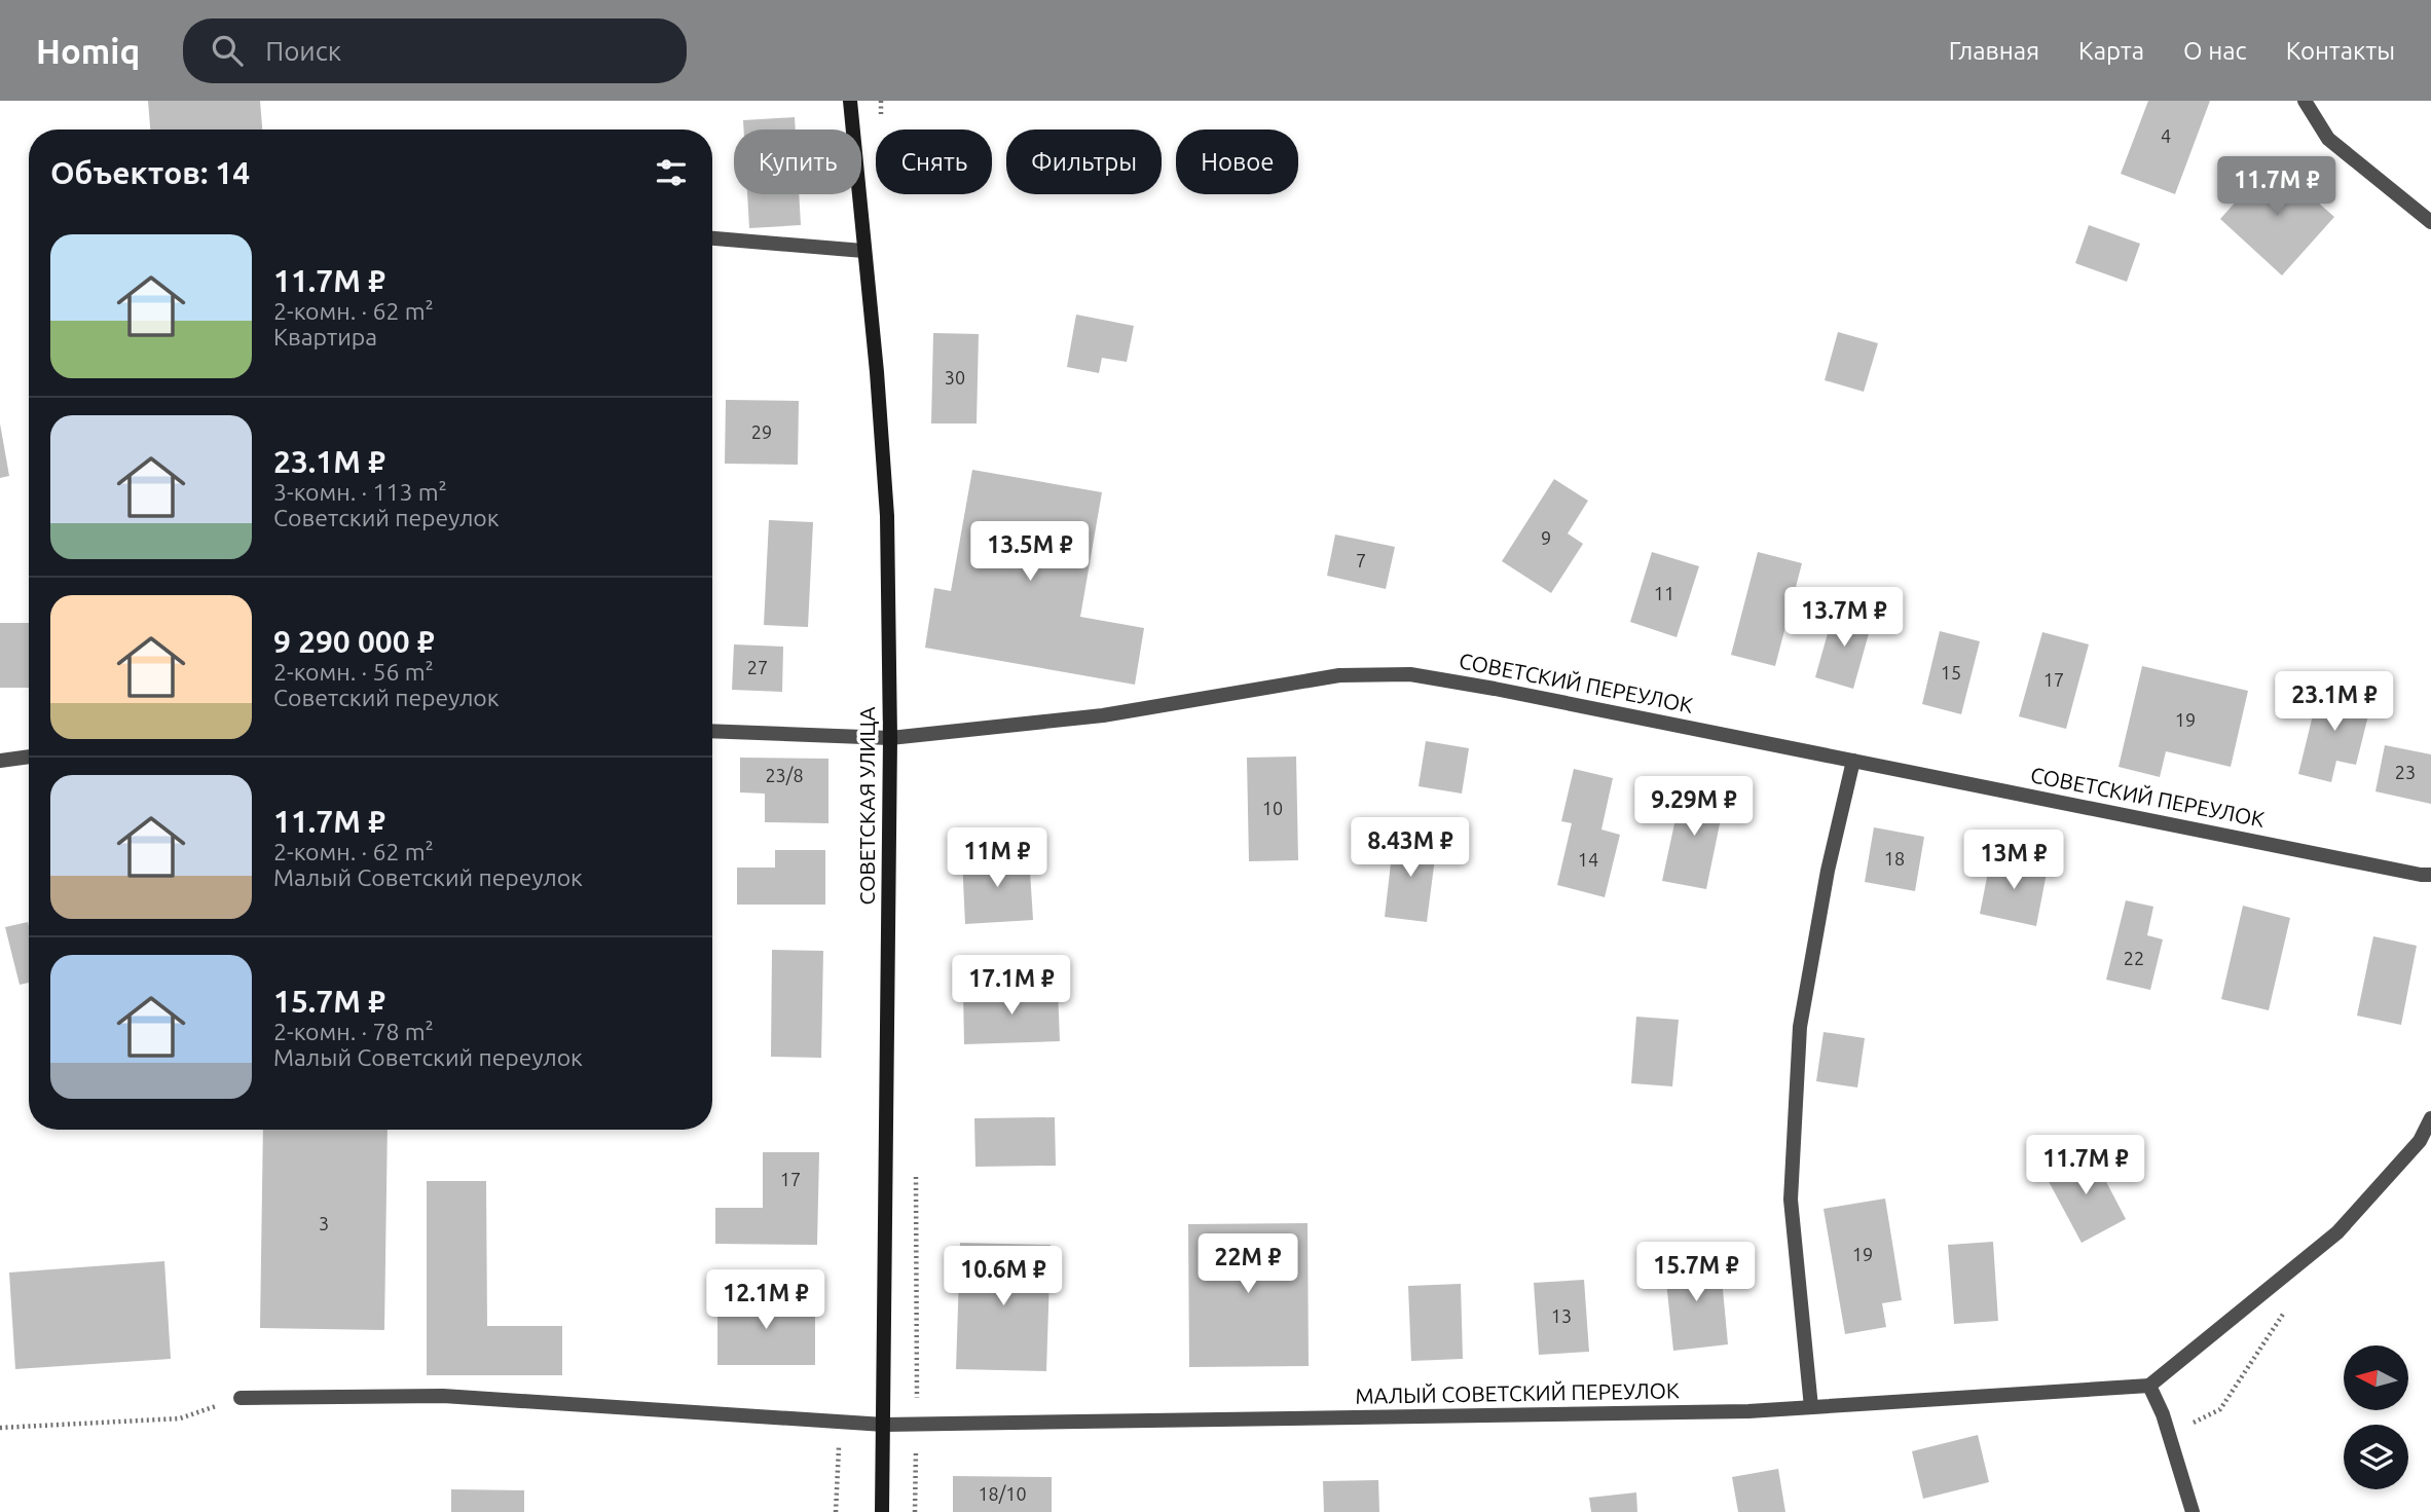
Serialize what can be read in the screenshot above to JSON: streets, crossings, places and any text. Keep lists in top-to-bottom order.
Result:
{
  "streets": {
    "main road": ["СОВЕТСКАЯ УЛИЦА"],
    "street": ["СОВЕТСКИЙ ПЕРЕУЛОК", "МАЛЫЙ СОВЕТСКИЙ ПЕРЕУЛОК"]
  },
  "crossings": [
    ["СОВЕТСКИЙ ПЕРЕУЛОК", "СОВЕТСКАЯ УЛИЦА"],
    ["СОВЕТСКАЯ УЛИЦА", "МАЛЫЙ СОВЕТСКИЙ ПЕРЕУЛОК"]
  ],
  "house_numbers": [
    "4",
    "30",
    "29",
    "9",
    "7",
    "11",
    "27",
    "15",
    "17",
    "19",
    "23",
    "23/8",
    "10",
    "18",
    "14",
    "22",
    "17",
    "3",
    "19",
    "13",
    "18/10"
  ],
  "north": "left",
  "page": {
    "header": "Homiq",
    "search": "Поиск",
    "nav": [
      "Главная",
      "Карта",
      "О нас",
      "Контакты"
    ],
    "chip": [
      "Купить",
      "Снять",
      "Фильтры",
      "Новое"
    ],
    "heading": "Объектов: 14",
    "price": [
      "11.7M ₽",
      "13.5M ₽",
      "13.7M ₽",
      "23.1M ₽",
      "9.29M ₽",
      "8.43M ₽",
      "11M ₽",
      "13M ₽",
      "17.1M ₽",
      "11.7M ₽",
      "22M ₽",
      "15.7M ₽",
      "10.6M ₽",
      "12.1M ₽"
    ],
    "list": [
      {
        "name": "11.7M ₽",
        "note": "2-комн. · 62 m² · Квартира"
      },
      {
        "name": "23.1M ₽",
        "note": "3-комн. · 113 m² · Советский переулок"
      },
      {
        "name": "9 290 000 ₽",
        "note": "2-комн. · 56 m² · Советский переулок"
      },
      {
        "name": "11.7M ₽",
        "note": "2-комн. · 62 m² · Малый Советский переулок"
      },
      {
        "name": "15.7M ₽",
        "note": "2-комн. · 78 m² · Малый Советский переулок"
      }
    ]
  }
}
